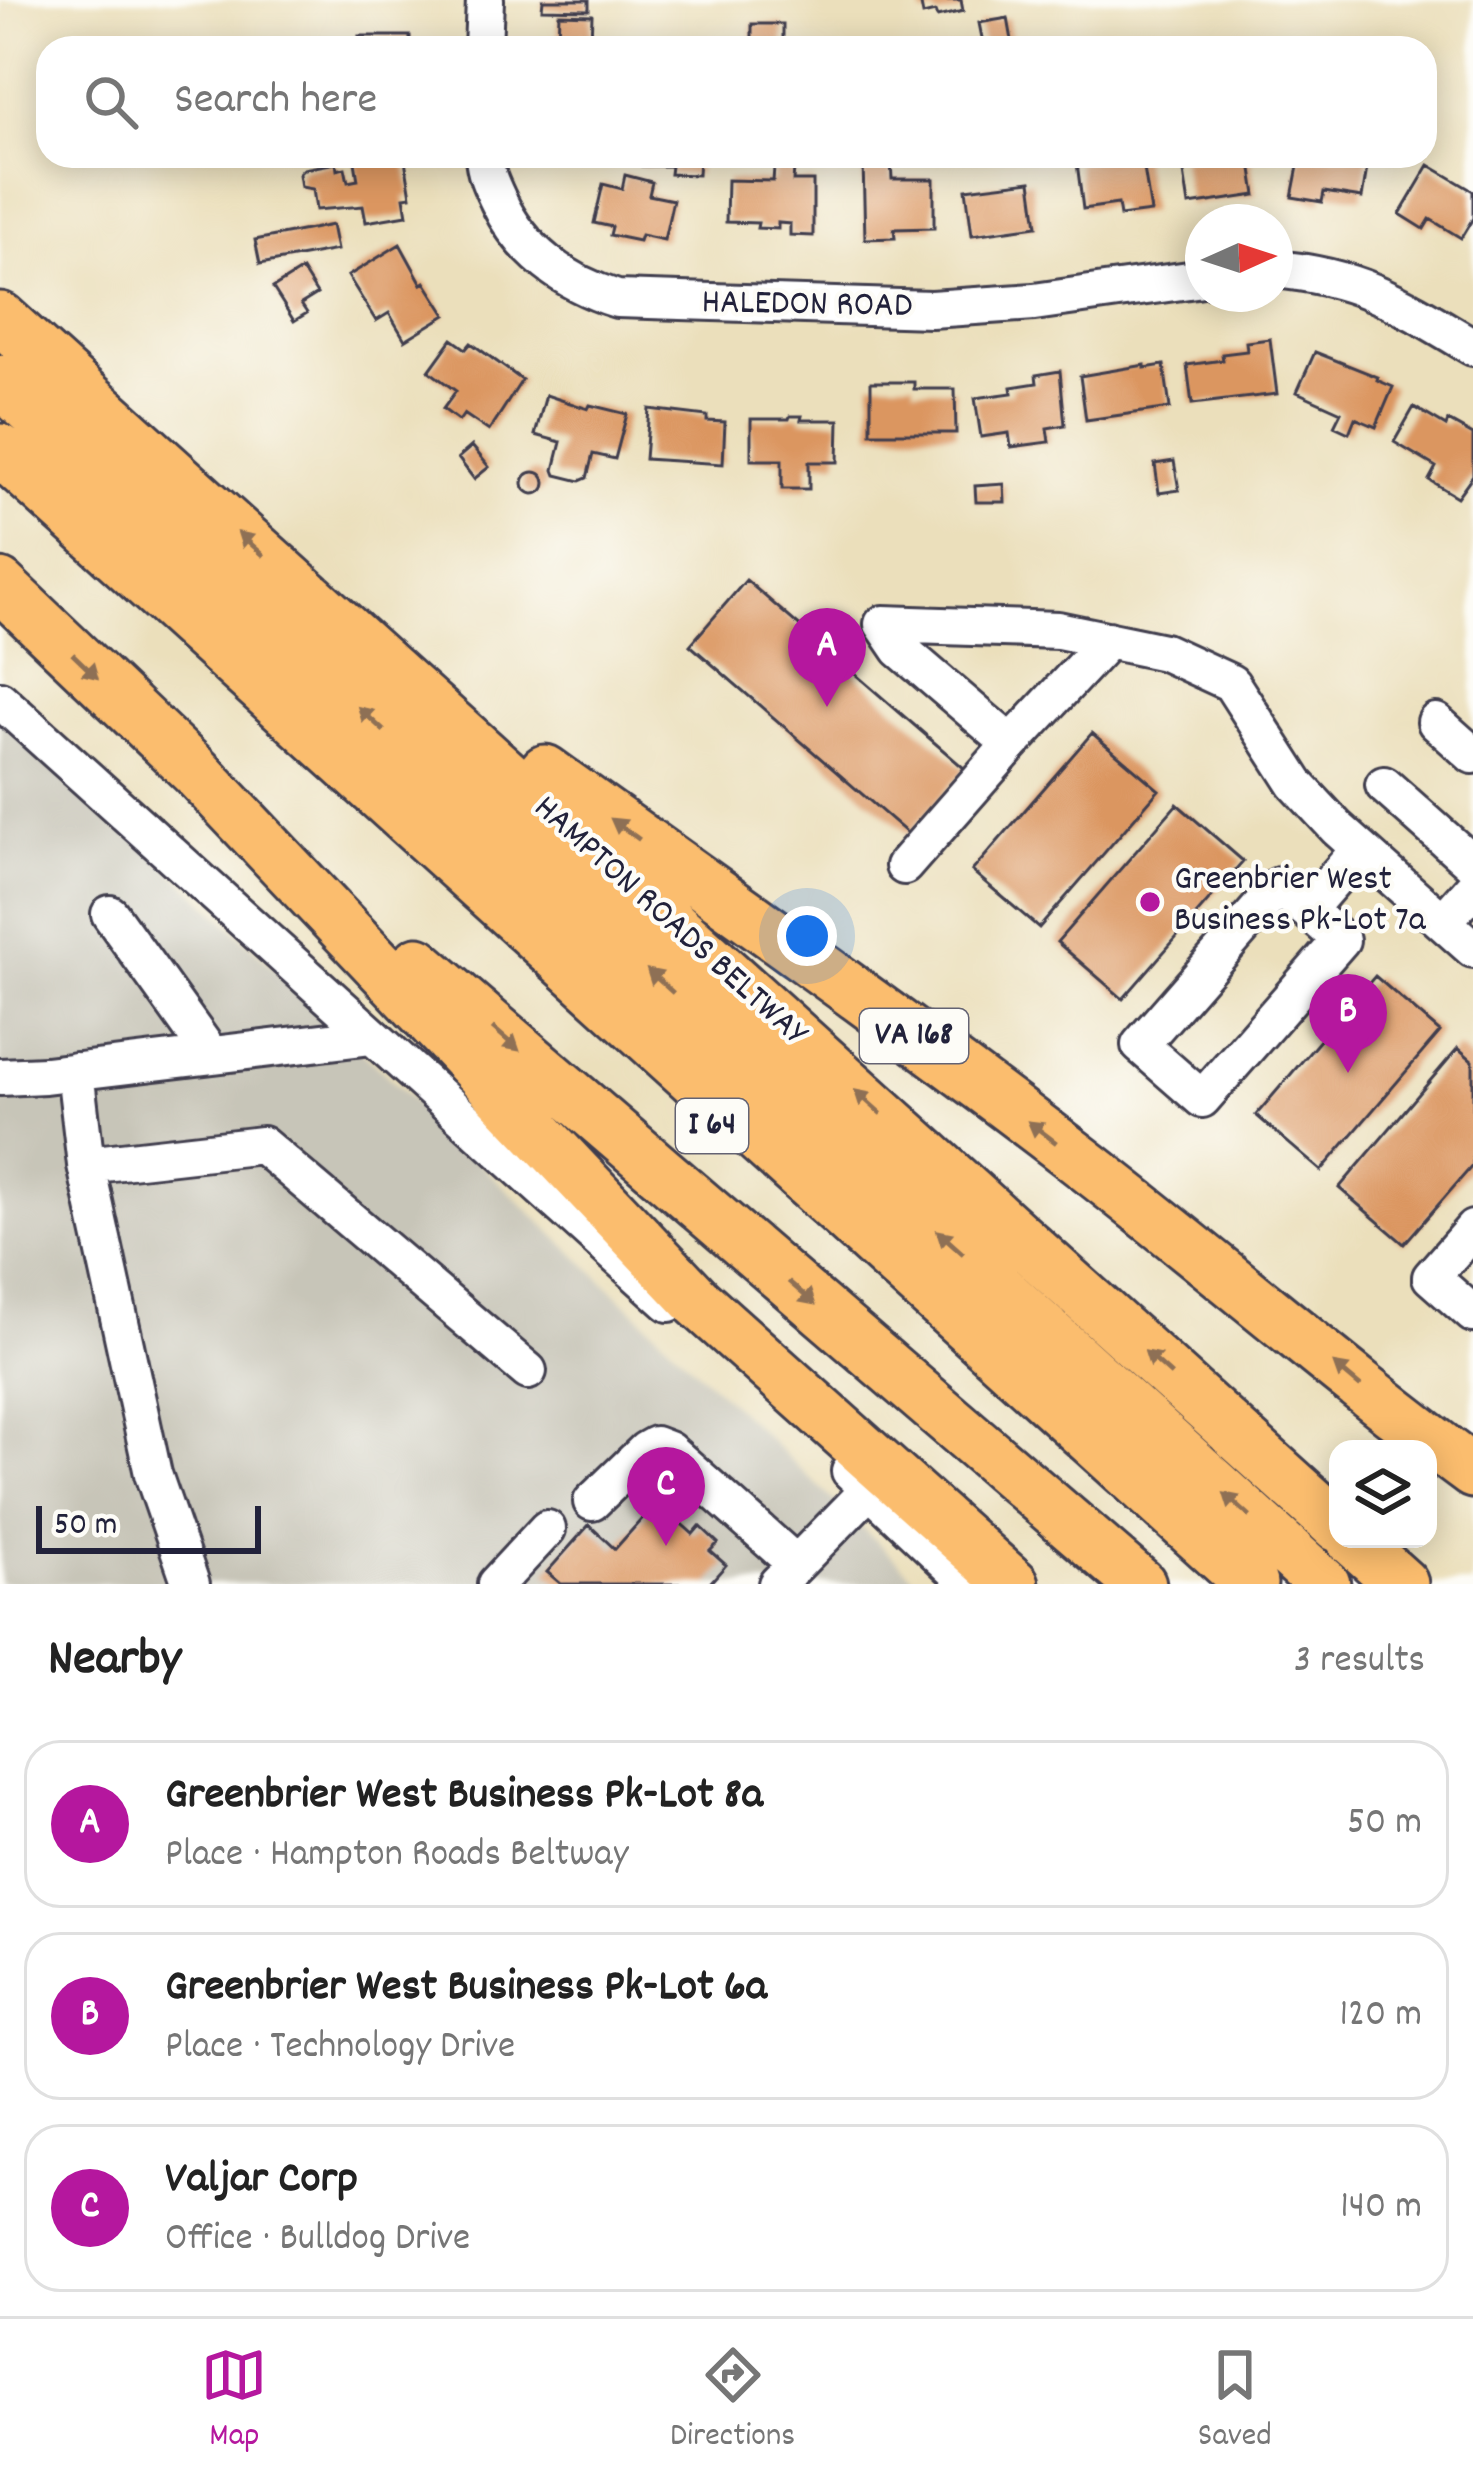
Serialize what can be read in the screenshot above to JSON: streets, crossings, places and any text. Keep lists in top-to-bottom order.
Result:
{
  "streets": {
    "highway": ["HAMPTON ROADS BELTWAY", "VA 168", "I 64"],
    "street": ["HALEDON ROAD"]
  },
  "crossings": [
    ["HAMPTON ROADS BELTWAY", "VA 168"]
  ],
  "places": ["Greenbrier West Business Pk-Lot 7a"],
  "scale_bar": "50 m",
  "north": "right",
  "page": {
    "search": "Search here",
    "pins": ["A", "B", "C"],
    "scale": "50 m",
    "heading": ["Nearby", "3 results"],
    "list": [
      {
        "mark": "A",
        "name": "Greenbrier West Business Pk-Lot 8a",
        "note": "Place · Hampton Roads Beltway",
        "value": "50 m"
      },
      {
        "mark": "B",
        "name": "Greenbrier West Business Pk-Lot 6a",
        "note": "Place · Technology Drive",
        "value": "120 m"
      },
      {
        "mark": "C",
        "name": "Valjar Corp",
        "note": "Office · Bulldog Drive",
        "value": "140 m"
      }
    ],
    "nav": ["Map", "Directions", "Saved"]
  }
}
